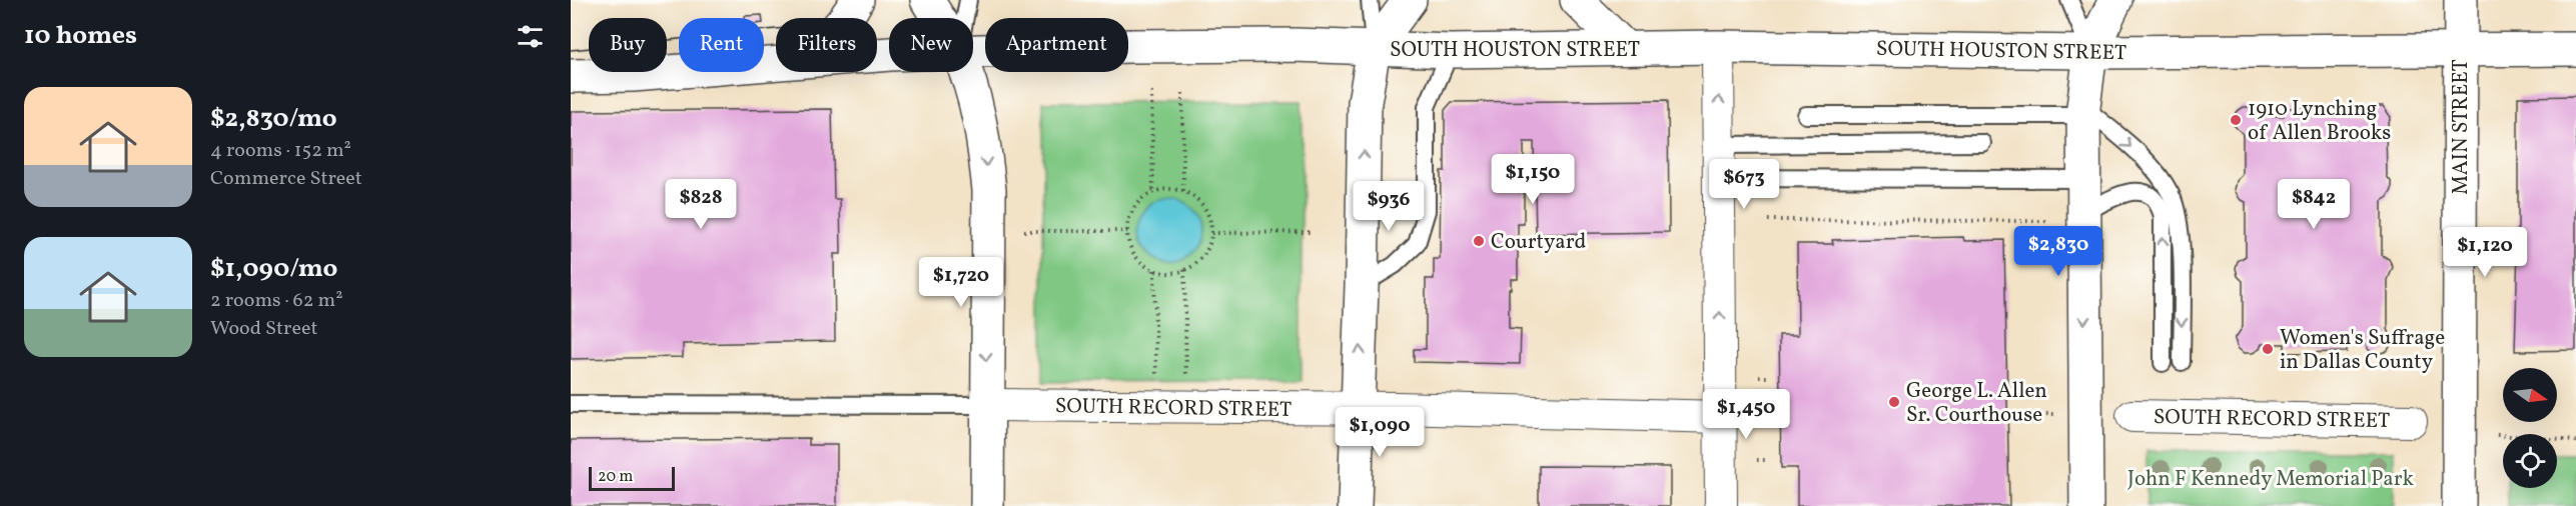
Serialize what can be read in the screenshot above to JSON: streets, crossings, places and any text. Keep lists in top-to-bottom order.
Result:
{
  "streets": {
    "main road": ["SOUTH HOUSTON STREET", "MAIN STREET"],
    "street": ["SOUTH RECORD STREET"]
  },
  "crossings": [
    ["SOUTH HOUSTON STREET", "MAIN STREET"]
  ],
  "parks": ["John F Kennedy Memorial Park"],
  "places": [
    "1910 Lynching of Allen Brooks",
    "Courtyard",
    "Women's Suffrage in Dallas County",
    "George L. Allen Sr. Courthouse"
  ],
  "scale_bar": "20 m",
  "north": "right",
  "page": {
    "heading": "10 homes",
    "chip": [
      "Buy",
      "Rent",
      "Filters",
      "New",
      "Apartment"
    ],
    "list": [
      {
        "name": "$2,830/mo",
        "note": "4 rooms · 152 m² · Commerce Street"
      },
      {
        "name": "$1,090/mo",
        "note": "2 rooms · 62 m² · Wood Street"
      }
    ],
    "price": [
      "$1,150",
      "$673",
      "$828",
      "$842",
      "$936",
      "$2,830",
      "$1,120",
      "$1,720",
      "$1,450",
      "$1,090"
    ],
    "scale": "20 m"
  }
}
